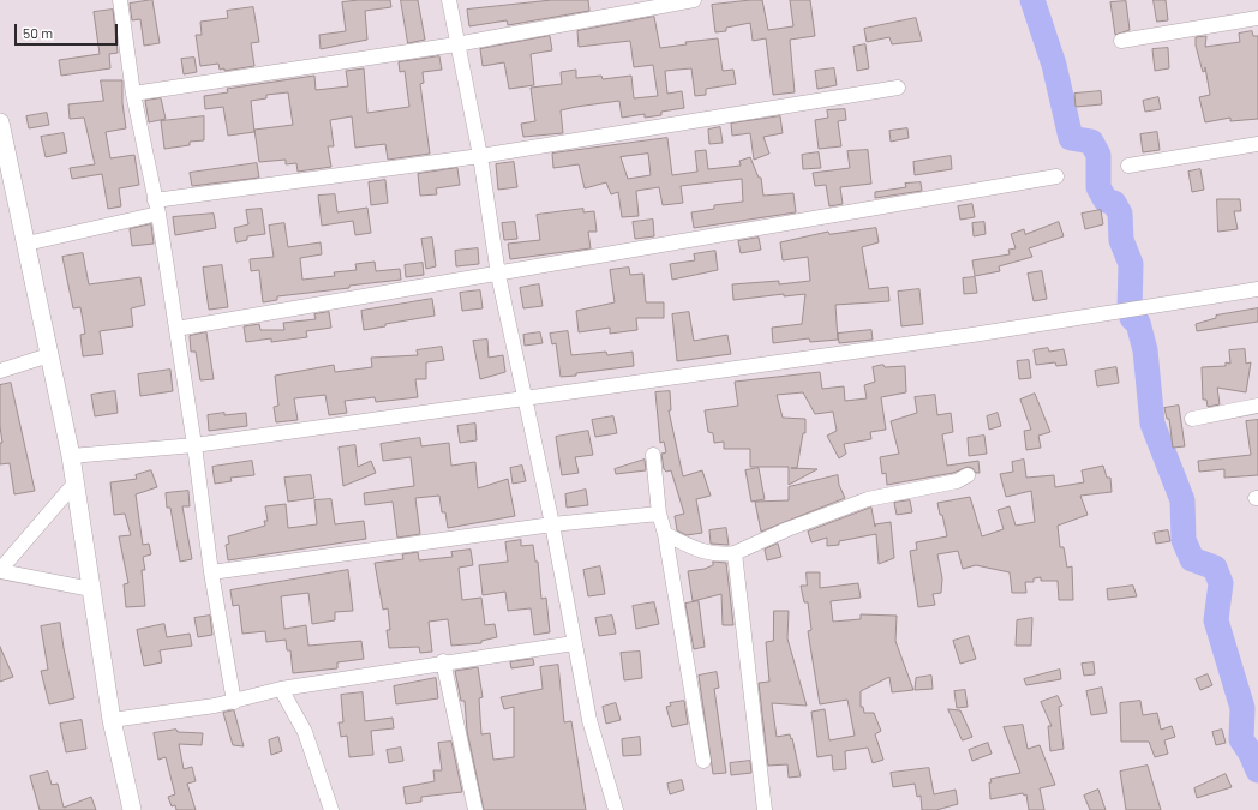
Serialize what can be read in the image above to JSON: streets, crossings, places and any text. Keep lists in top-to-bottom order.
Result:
{
  "scale_bar": "50 m"
}
